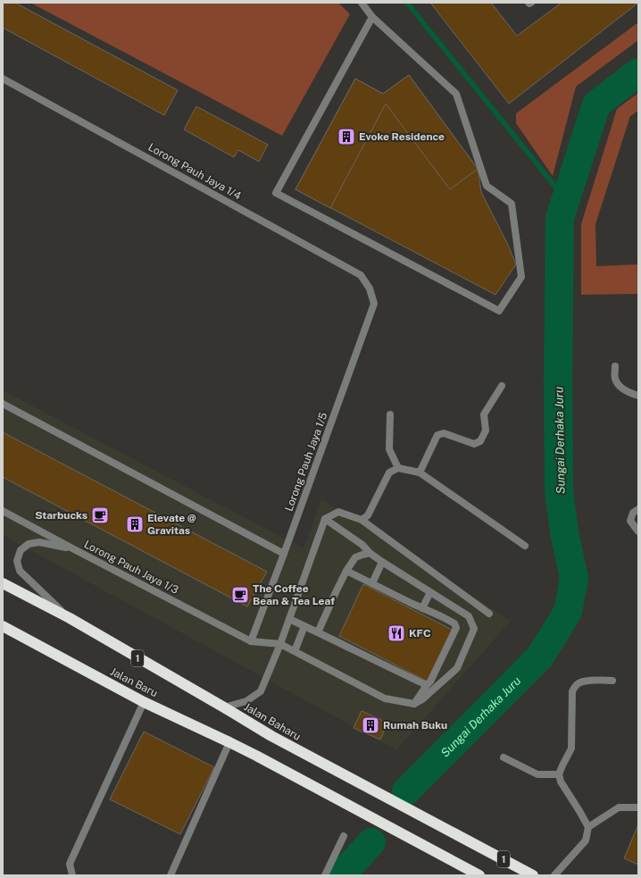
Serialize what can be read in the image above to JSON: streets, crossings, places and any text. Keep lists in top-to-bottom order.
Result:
{
  "streets": {
    "highway": ["1", "Jalan Baru", "Jalan Baharu"],
    "street": ["Lorong Pauh Jaya 1/4", "Lorong Pauh Jaya 1/5", "Lorong Pauh Jaya 1/3"]
  },
  "crossings": [
    ["Lorong Pauh Jaya 1/4", "Lorong Pauh Jaya 1/5"],
    ["Lorong Pauh Jaya 1/5", "Lorong Pauh Jaya 1/3"]
  ],
  "water": ["Sungai Derhaka Juru"],
  "places": {
    "building": ["Evoke Residence", "Elevate @ Gravitas", "Rumah Buku"],
    "cafe": ["Starbucks", "The Coffee Bean & Tea Leaf"],
    "restaurant": ["KFC"]
  }
}
